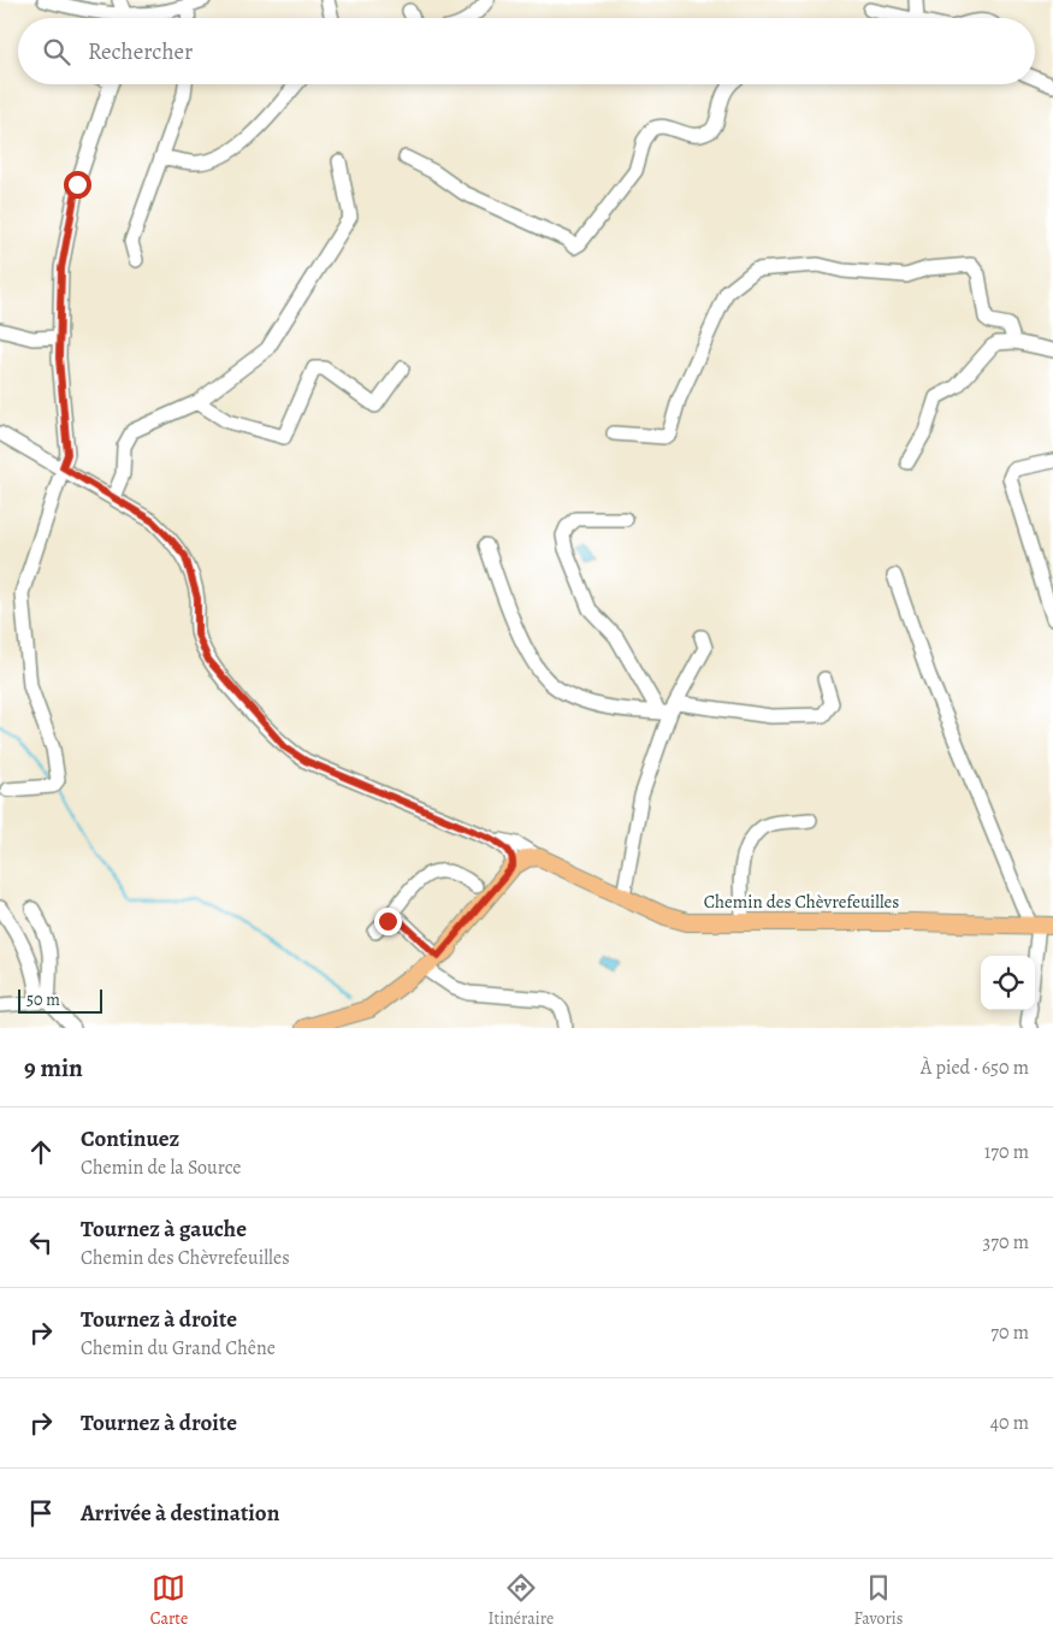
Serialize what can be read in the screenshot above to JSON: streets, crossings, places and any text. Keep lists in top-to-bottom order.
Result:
{
  "streets": {
    "main road": ["Chemin des Chèvrefeuilles"]
  },
  "scale_bar": "50 m",
  "page": {
    "search": "Rechercher",
    "scale": "50 m",
    "heading": ["9 min", "À pied · 650 m"],
    "list": [
      ["Continuez", "Chemin de la Source", "170 m"],
      ["Tournez à gauche", "Chemin des Chèvrefeuilles", "370 m"],
      ["Tournez à droite", "Chemin du Grand Chêne", "70 m"],
      ["Tournez à droite", "40 m"],
      "Arrivée à destination"
    ],
    "nav": ["Carte", "Itinéraire", "Favoris"]
  }
}
